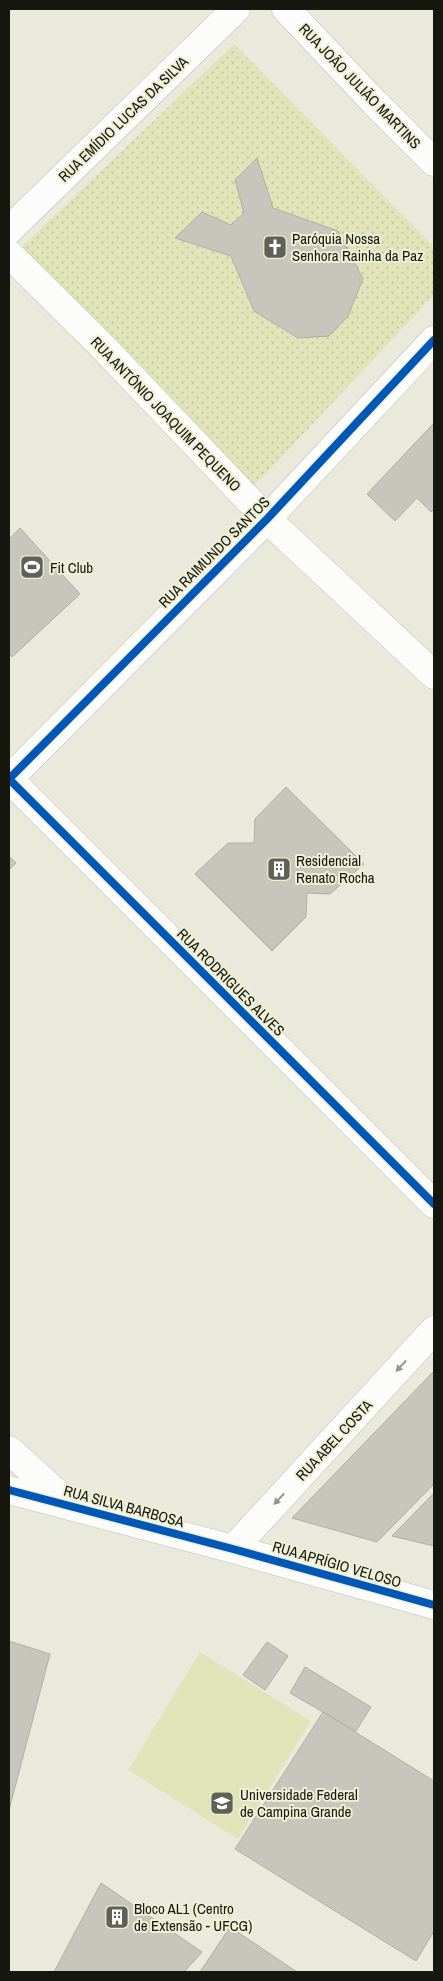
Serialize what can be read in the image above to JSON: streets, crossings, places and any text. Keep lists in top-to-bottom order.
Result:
{
  "streets": {
    "street": [
      "RUA JOÃO JULIÃO MARTINS",
      "RUA EMÍDIO LUCAS DA SILVA",
      "RUA ANTÔNIO JOAQUIM PEQUENO",
      "RUA RAIMUNDO SANTOS",
      "RUA RODRIGUES ALVES",
      "RUA ABEL COSTA",
      "RUA SILVA BARBOSA",
      "RUA APRÍGIO VELOSO"
    ]
  },
  "crossings": [
    ["RUA ANTÔNIO JOAQUIM PEQUENO", "RUA RAIMUNDO SANTOS"],
    ["RUA RAIMUNDO SANTOS", "RUA RODRIGUES ALVES"],
    ["RUA ABEL COSTA", "RUA SILVA BARBOSA"],
    ["RUA ABEL COSTA", "RUA APRÍGIO VELOSO"],
    ["RUA SILVA BARBOSA", "RUA APRÍGIO VELOSO"]
  ],
  "one_way": ["RUA ABEL COSTA"],
  "places": {
    "church": ["Paróquia Nossa Senhora Rainha da Paz"],
    "sports": ["Fit Club"],
    "building": ["Residencial Renato Rocha", "Bloco AL1 (Centro de Extensão - UFCG)"],
    "school or university": ["Universidade Federal de Campina Grande"]
  }
}
